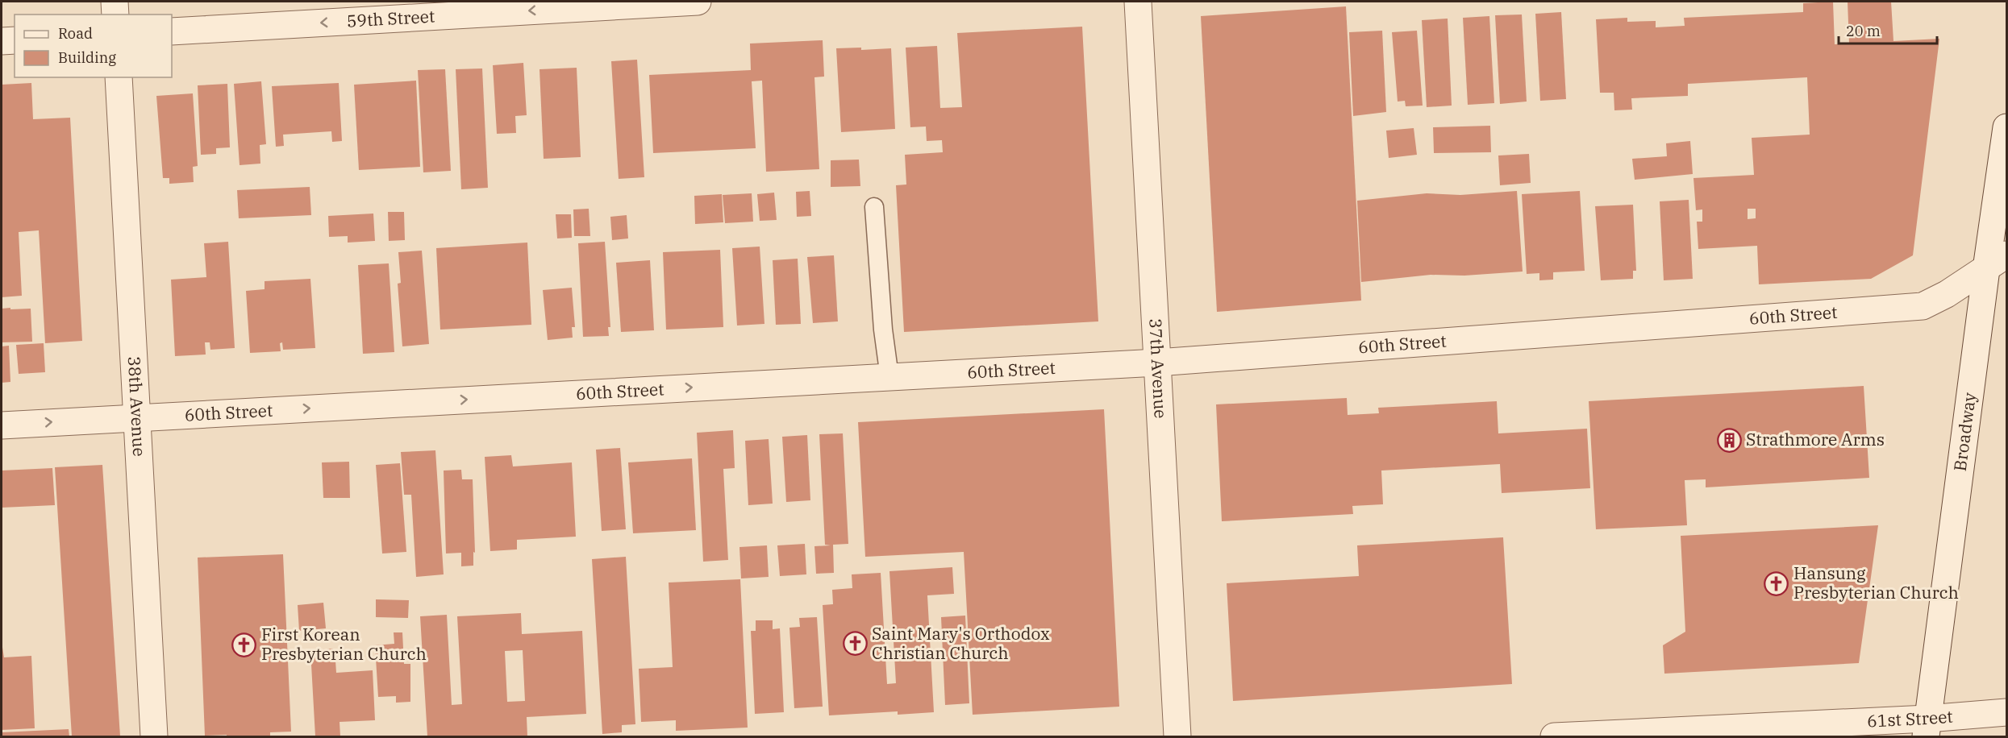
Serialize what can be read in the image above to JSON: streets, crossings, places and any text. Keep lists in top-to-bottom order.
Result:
{
  "streets": {
    "street": [
      "59th Street",
      "60th Street",
      "37th Avenue",
      "38th Avenue",
      "Broadway",
      "61st Street"
    ]
  },
  "crossings": [
    ["60th Street", "37th Avenue"],
    ["60th Street", "38th Avenue"],
    ["60th Street", "Broadway"],
    ["Broadway", "61st Street"]
  ],
  "one_way": ["59th Street", "60th Street"],
  "places": {
    "building": ["Strathmore Arms"],
    "church": ["Hansung Presbyterian Church", "Saint Mary's Orthodox Christian Church", "First Korean Presbyterian Church"]
  },
  "legend": ["Road", "Building"],
  "scale_bar": "20 m"
}
